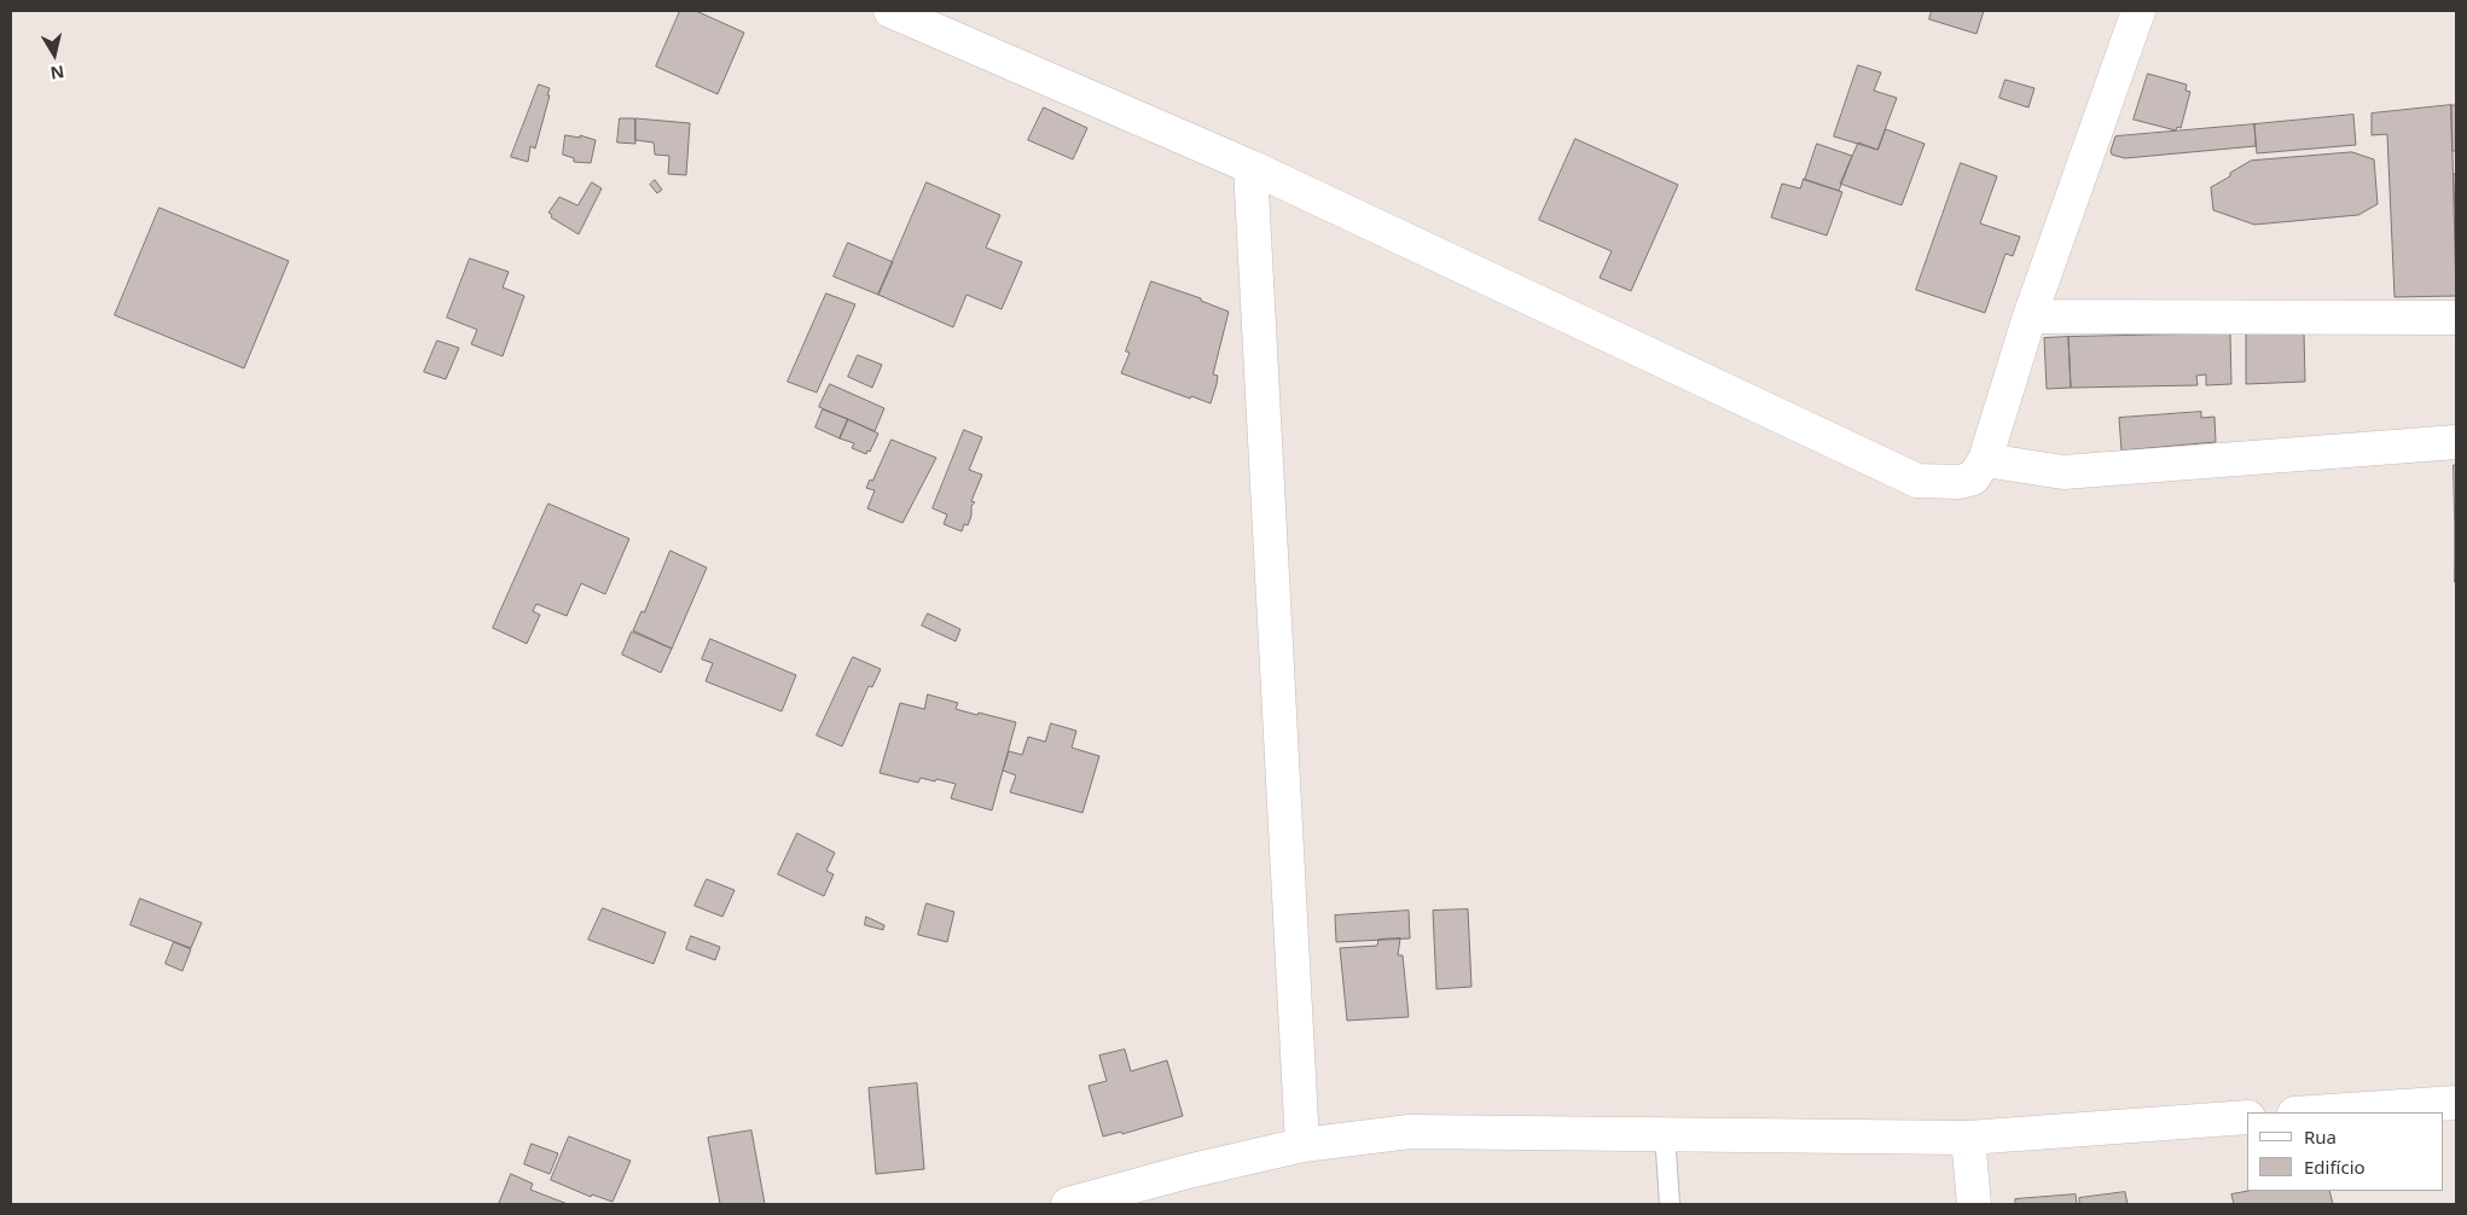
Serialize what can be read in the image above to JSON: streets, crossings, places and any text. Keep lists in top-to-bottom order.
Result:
{
  "legend": ["Rua", "Edifício"],
  "north": "bottom"
}
